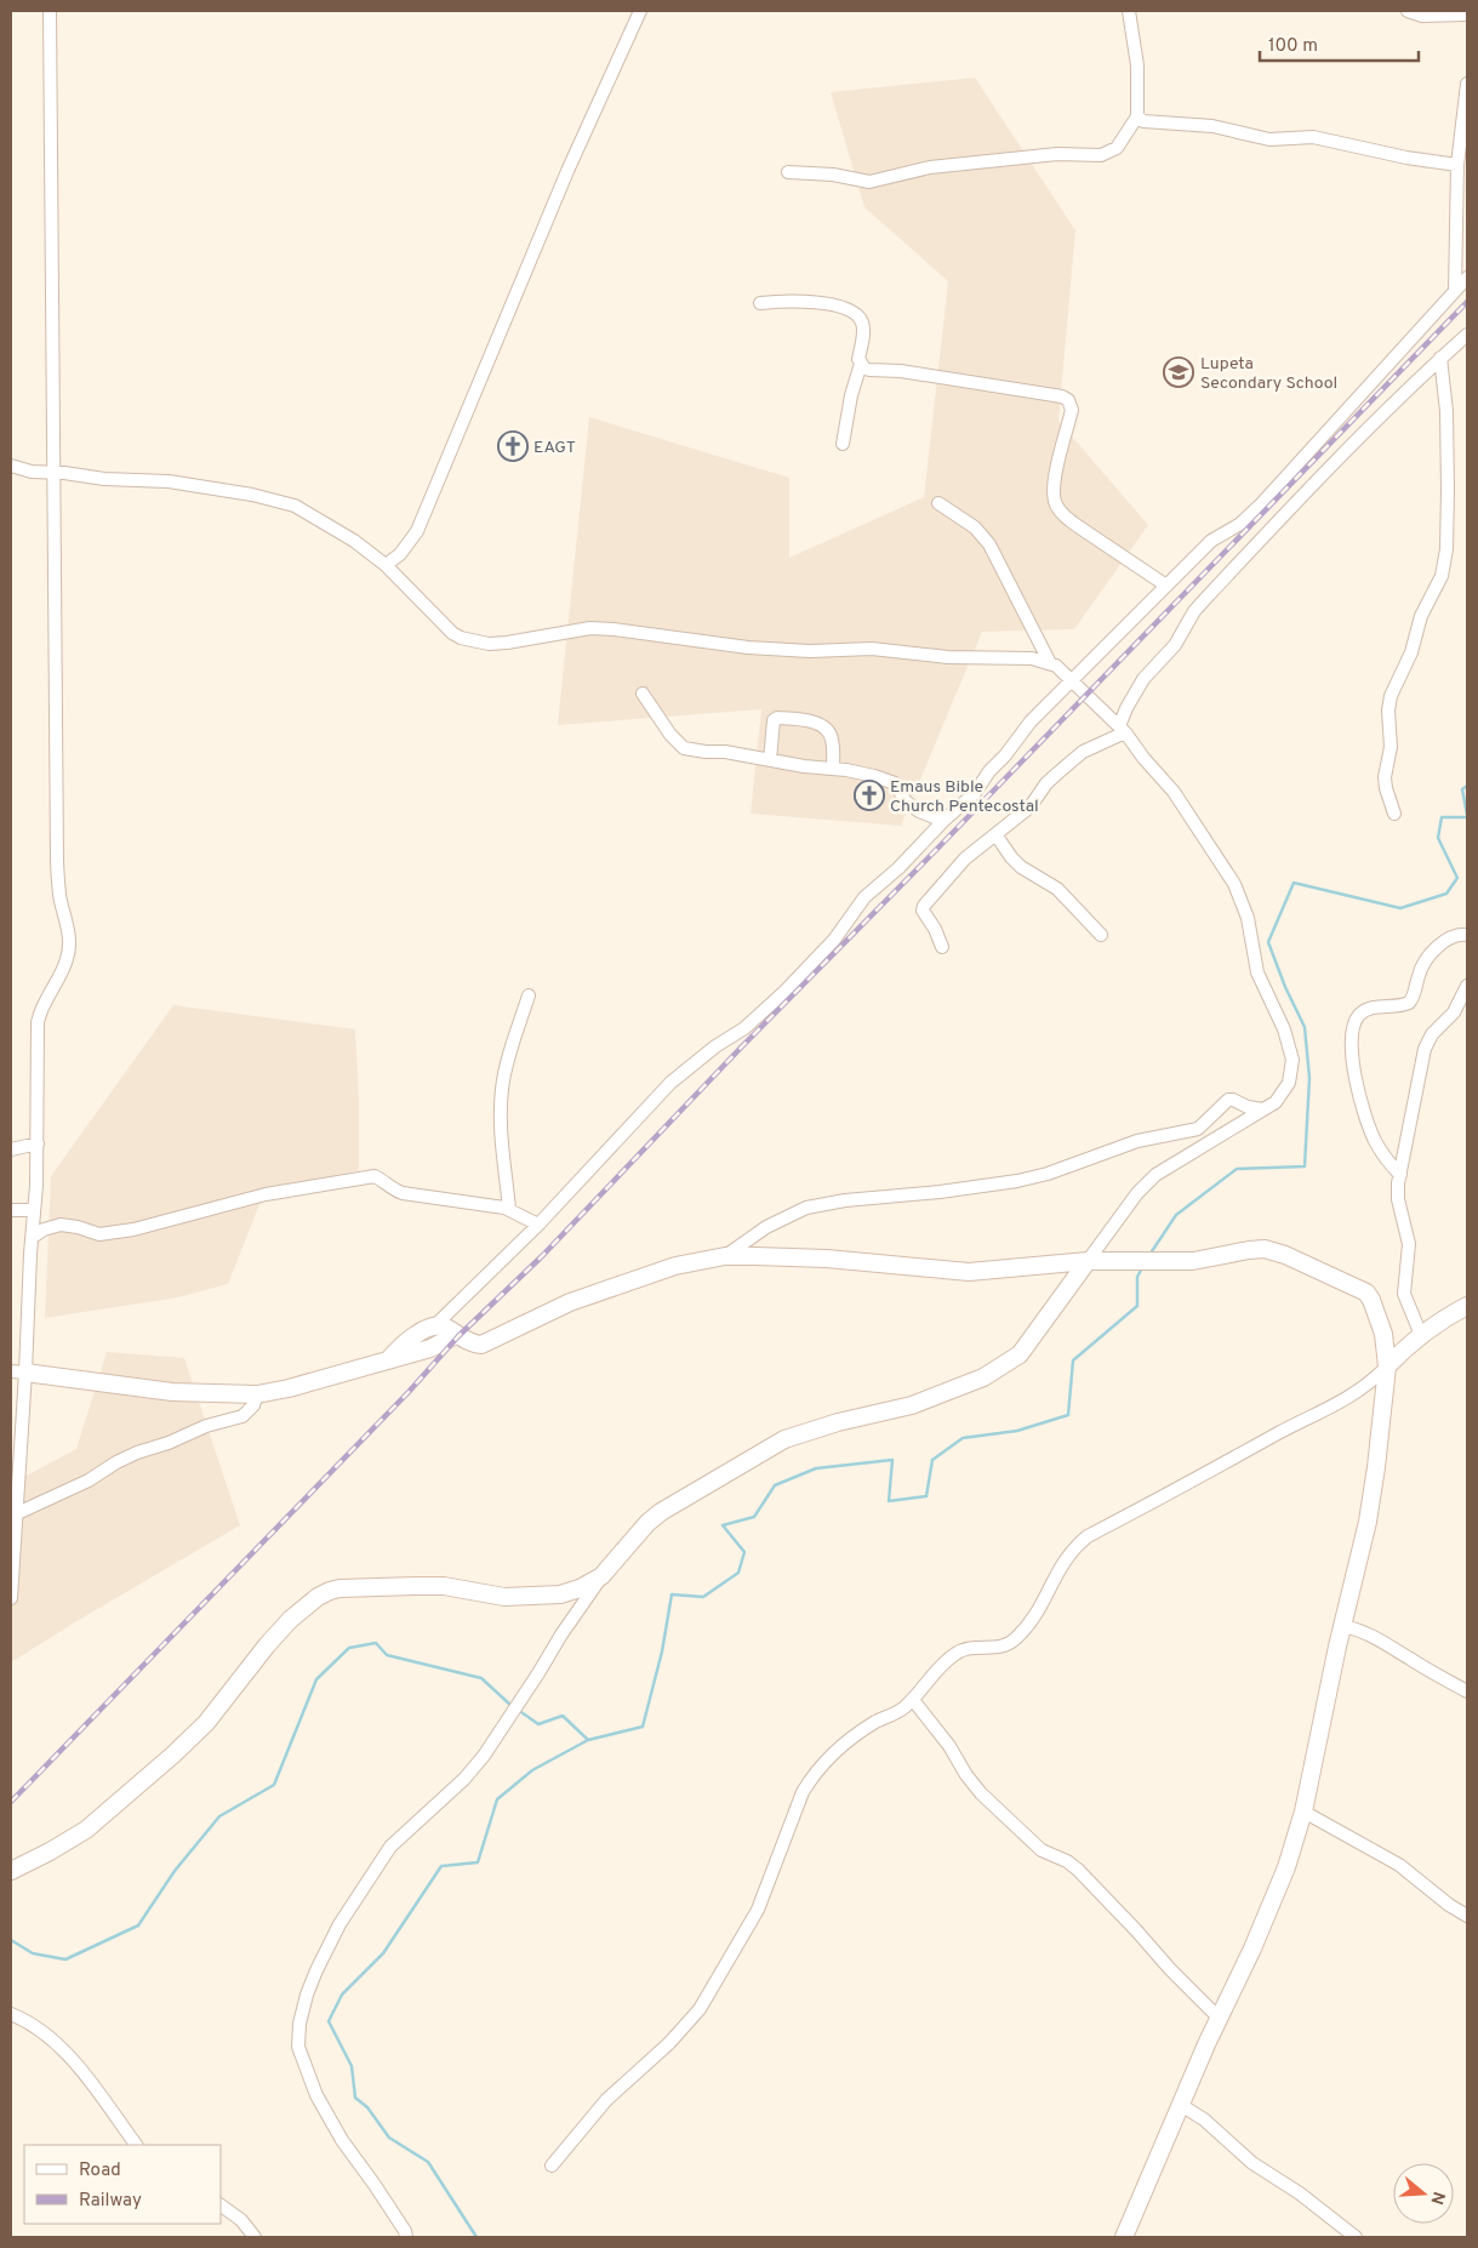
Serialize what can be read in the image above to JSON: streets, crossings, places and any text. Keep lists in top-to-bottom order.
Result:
{
  "places": {
    "school or university": ["Lupeta Secondary School"],
    "church": ["EAGT", "Emaus Bible Church Pentecostal"]
  },
  "legend": ["Road", "Railway"],
  "scale_bar": "100 m",
  "north": "right"
}
